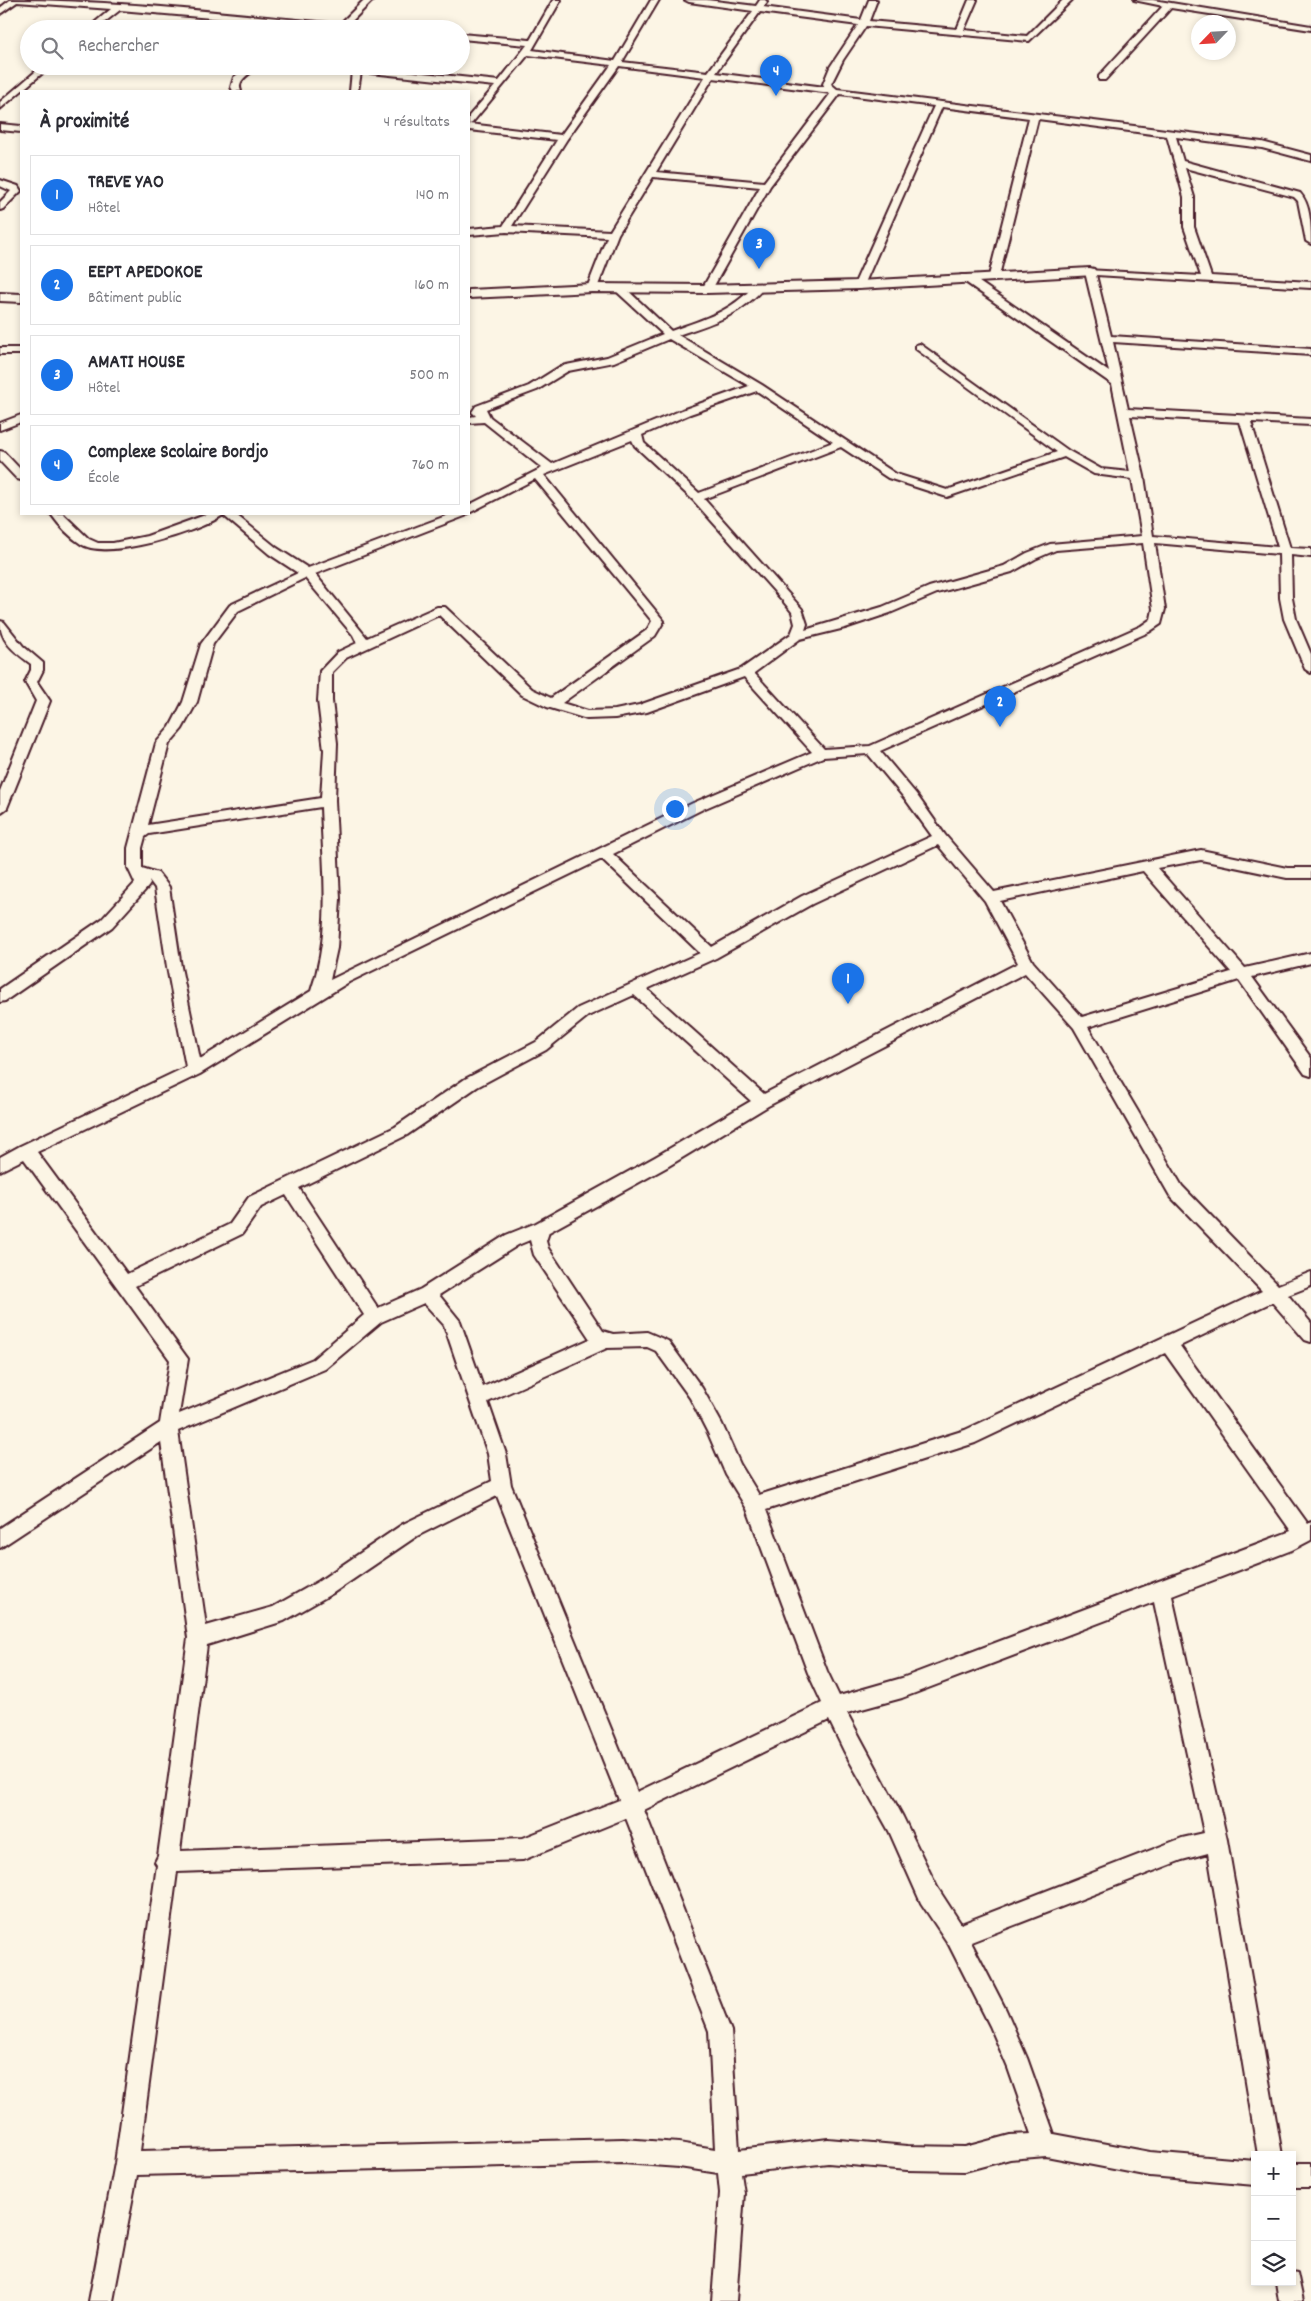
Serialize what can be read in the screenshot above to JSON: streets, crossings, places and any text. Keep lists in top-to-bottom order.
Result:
{
  "north": "bottom left",
  "page": {
    "search": "Rechercher",
    "pins": [
      "4",
      "3",
      "2",
      "1"
    ],
    "heading": ["À proximité", "4 résultats"],
    "list": [
      {
        "mark": "1",
        "name": "TREVE YAO",
        "note": "Hôtel",
        "value": "140 m"
      },
      {
        "mark": "2",
        "name": "EEPT APEDOKOE",
        "note": "Bâtiment public",
        "value": "160 m"
      },
      {
        "mark": "3",
        "name": "AMATI HOUSE",
        "note": "Hôtel",
        "value": "500 m"
      },
      {
        "mark": "4",
        "name": "Complexe Scolaire Bordjo",
        "note": "École",
        "value": "760 m"
      }
    ],
    "map_buttons": ["+", "−"]
  }
}
